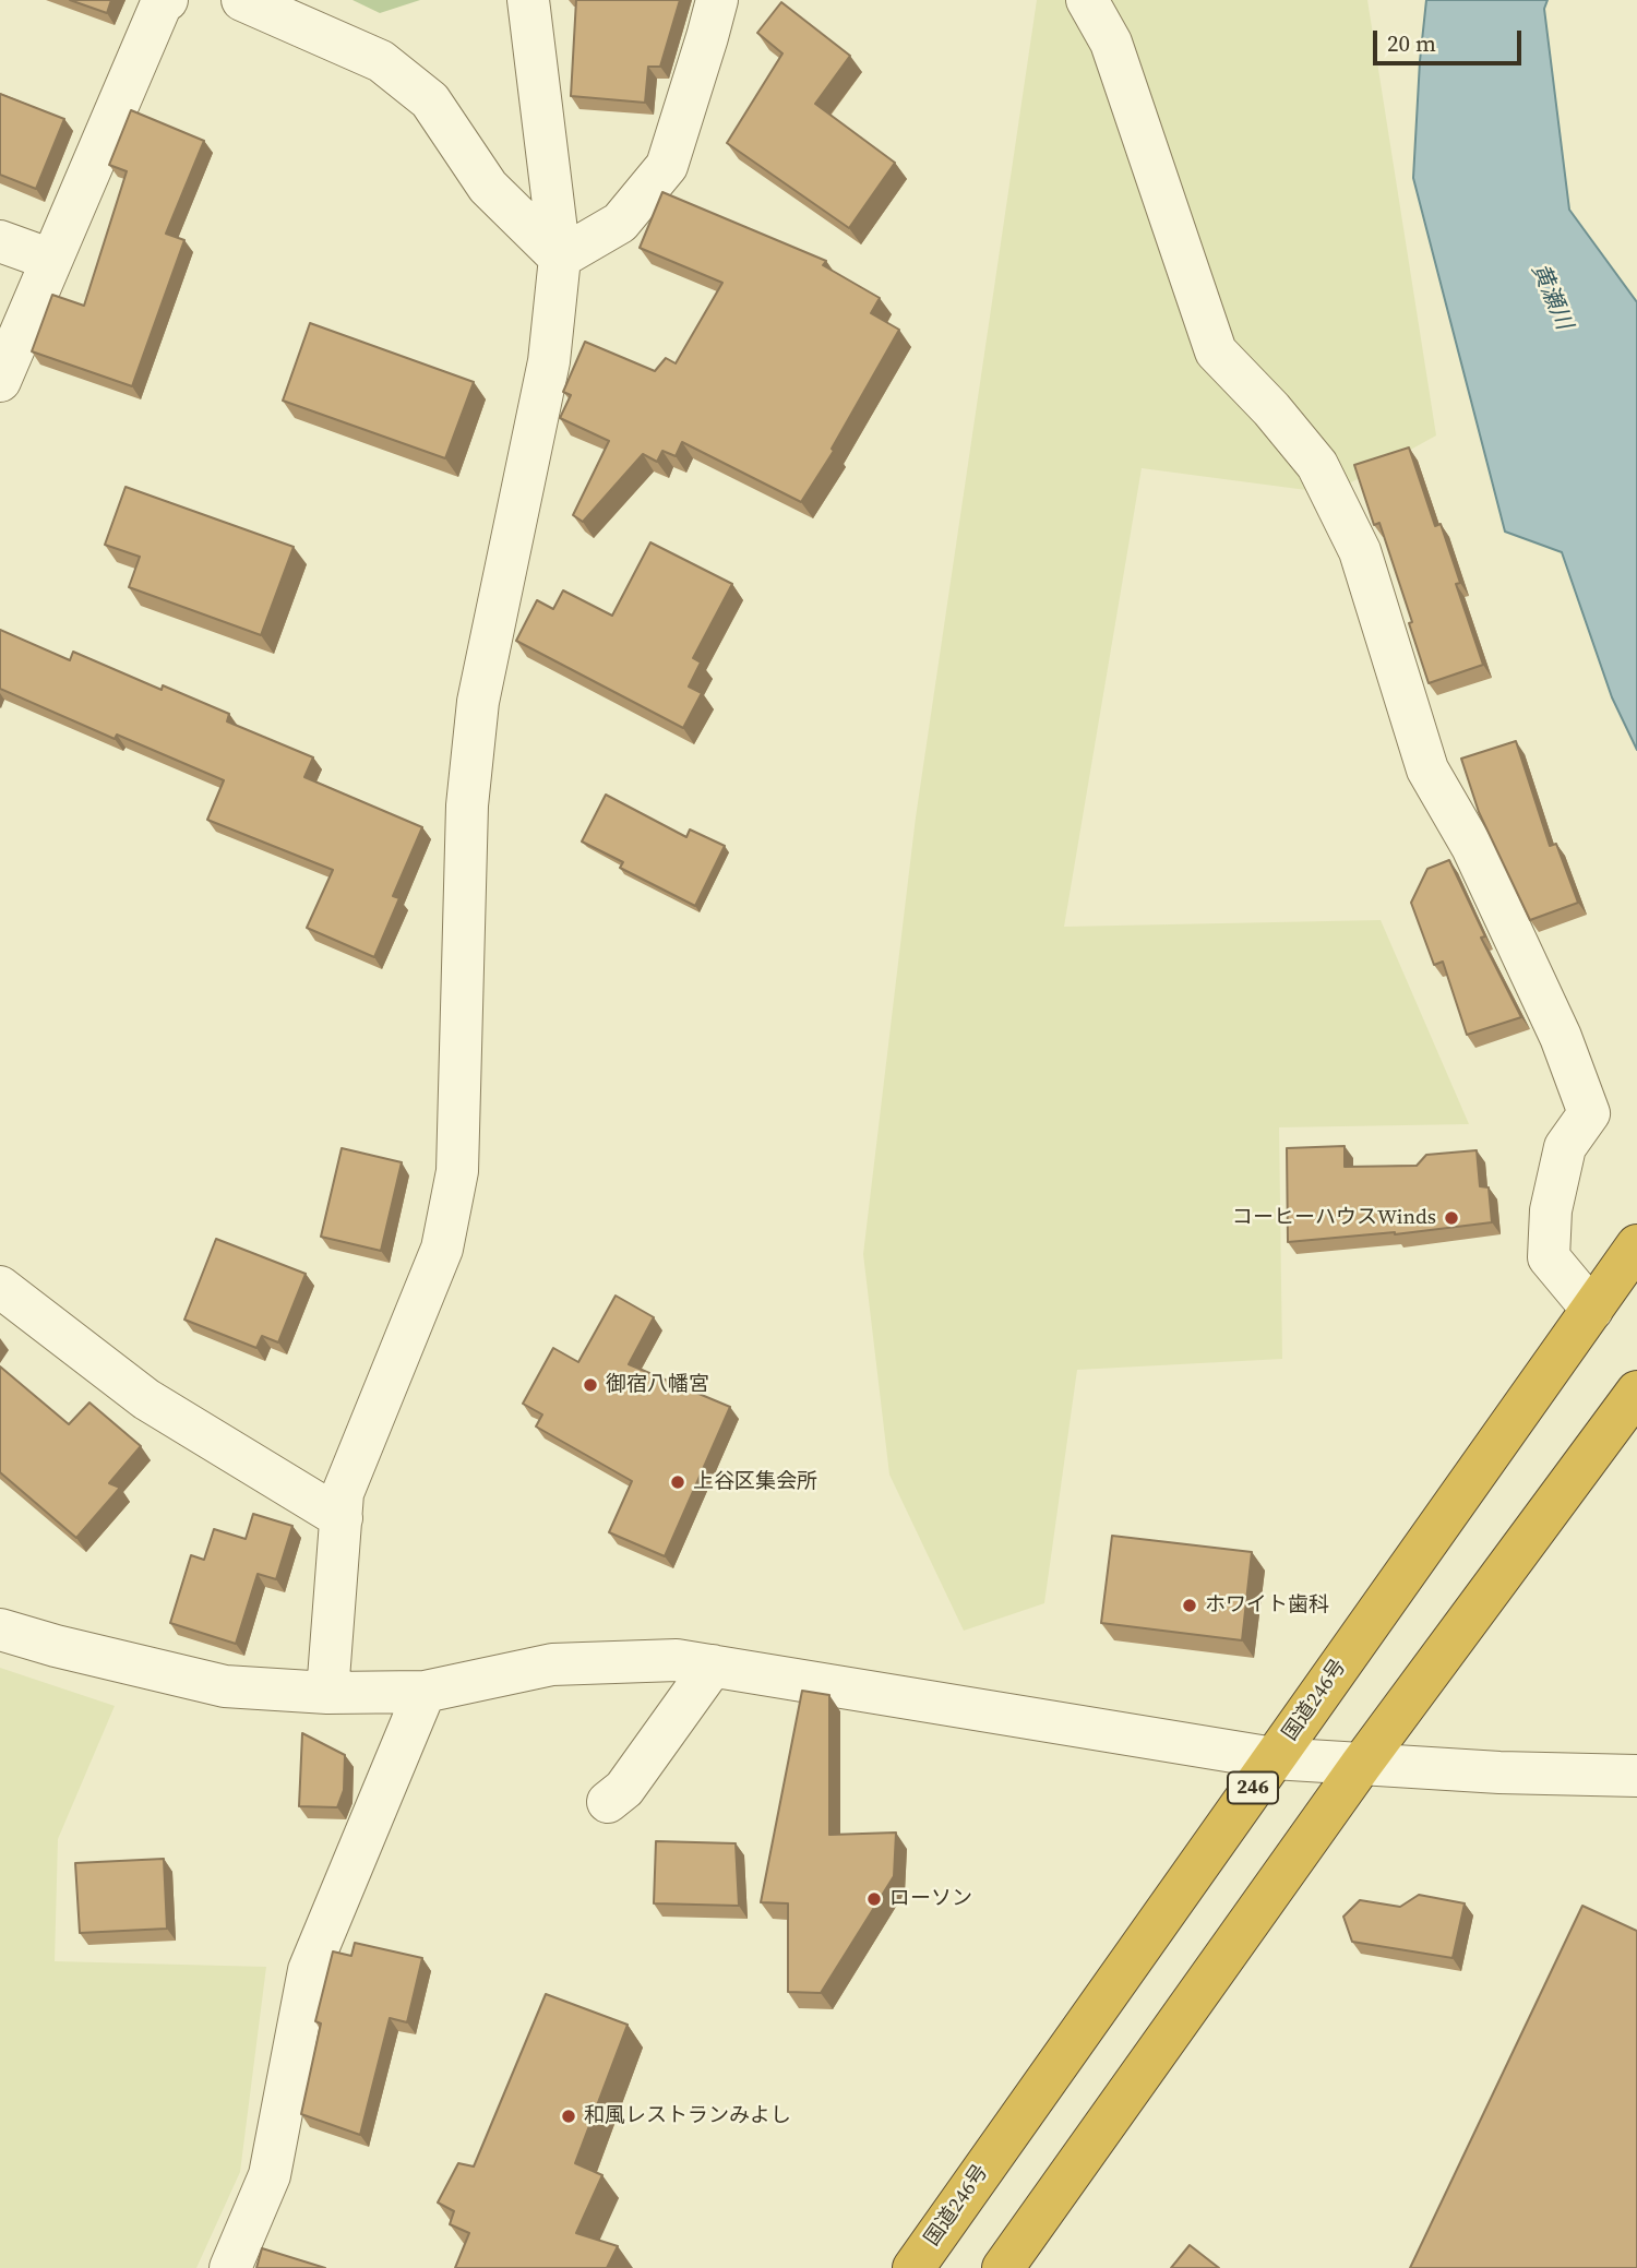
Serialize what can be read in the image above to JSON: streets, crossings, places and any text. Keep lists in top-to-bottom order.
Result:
{
  "streets": {
    "highway": ["国道246号", "246"]
  },
  "water": ["黄瀬川"],
  "places": [
    "コーヒーハウスWinds",
    "御宿八幡宮",
    "上谷区集会所",
    "ホワイト歯科",
    "ローソン",
    "和風レストランみよし"
  ],
  "scale_bar": "20 m"
}
